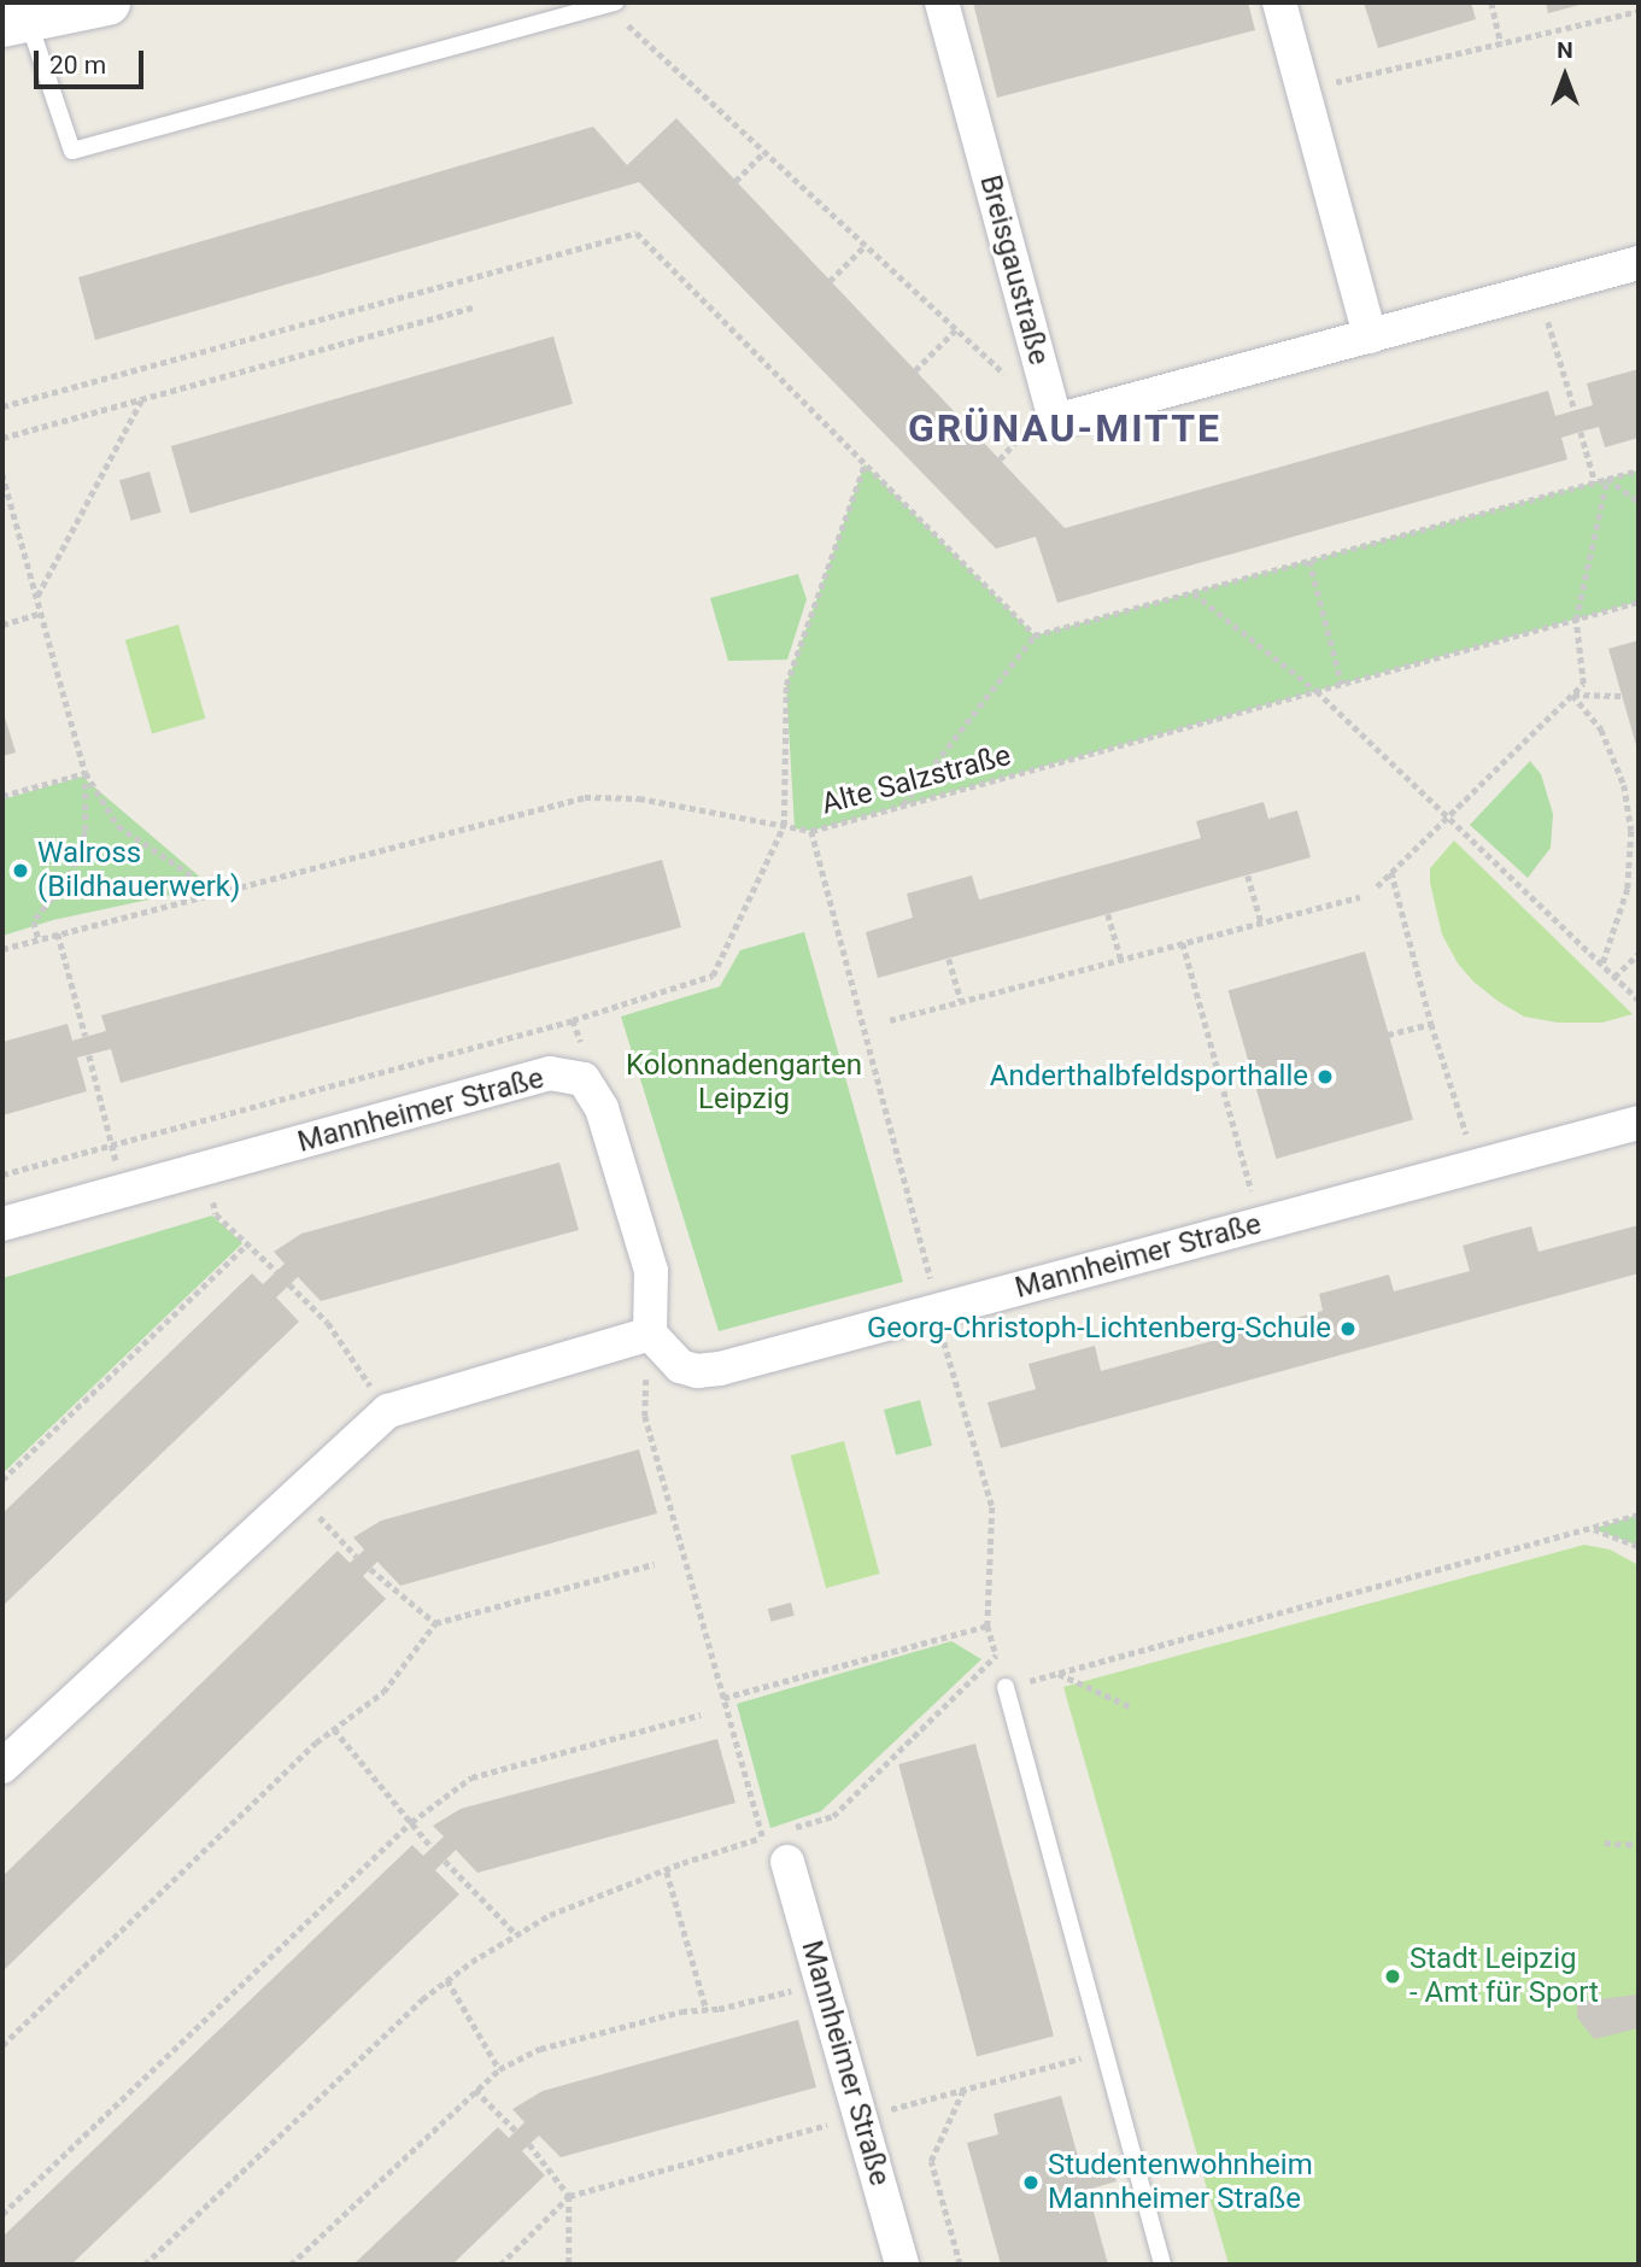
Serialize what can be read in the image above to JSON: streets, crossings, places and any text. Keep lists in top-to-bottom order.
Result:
{
  "streets": {
    "street": ["Breisgaustraße", "Mannheimer Straße"],
    "path": ["Alte Salzstraße"]
  },
  "districts": ["GRÜNAU-MITTE"],
  "parks": ["Kolonnadengarten Leipzig"],
  "places": [
    "Walross (Bildhauerwerk)",
    "Anderthalbfeldsporthalle",
    "Georg-Christoph-Lichtenberg-Schule",
    "Stadt Leipzig - Amt für Sport",
    "Studentenwohnheim Mannheimer Straße"
  ],
  "scale_bar": "20 m",
  "north": "top"
}
